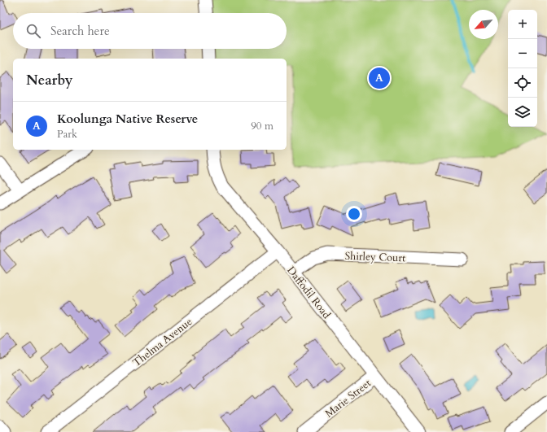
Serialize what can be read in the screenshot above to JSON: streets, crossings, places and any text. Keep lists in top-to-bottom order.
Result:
{
  "streets": {
    "street": [
      "Shirley Court",
      "Daffodil Road",
      "Thelma Avenue",
      "Marie Street"
    ]
  },
  "crossings": [
    ["Shirley Court", "Daffodil Road"],
    ["Daffodil Road", "Thelma Avenue"],
    ["Daffodil Road", "Marie Street"]
  ],
  "north": "bottom left",
  "page": {
    "map_buttons": ["+", "−"],
    "search": "Search here",
    "heading": "Nearby",
    "pins": "A",
    "list": [
      {
        "mark": "A",
        "name": "Koolunga Native Reserve",
        "note": "Park",
        "value": "90 m"
      }
    ]
  }
}
